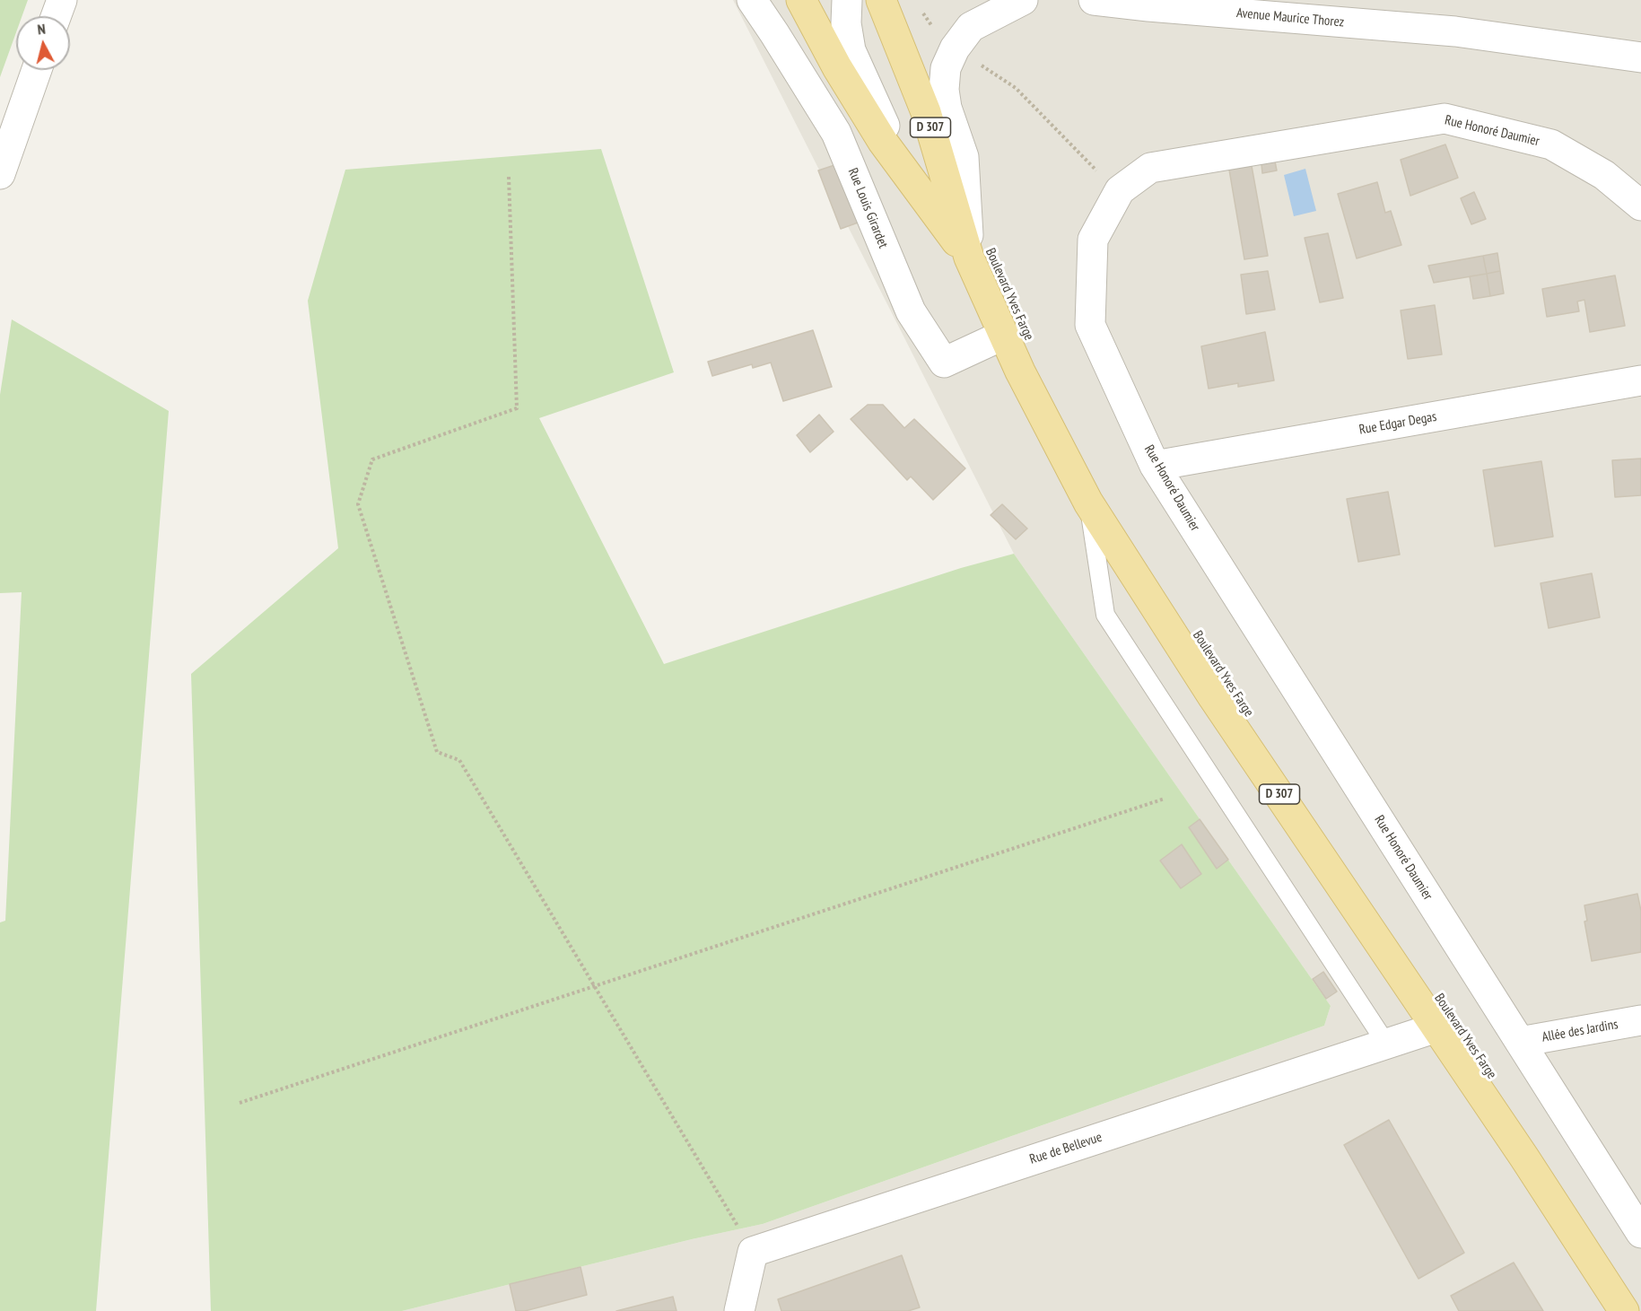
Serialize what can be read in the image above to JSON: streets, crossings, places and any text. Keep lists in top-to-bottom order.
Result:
{
  "streets": {
    "main road": ["D 307", "Boulevard Yves Farge"],
    "street": [
      "Avenue Maurice Thorez",
      "Rue Honoré Daumier",
      "Rue Louis Girardet",
      "Rue Edgar Degas",
      "Allée des Jardins",
      "Rue de Bellevue"
    ]
  },
  "crossings": [
    ["Rue Honoré Daumier", "Rue Edgar Degas"],
    ["Rue Honoré Daumier", "Allée des Jardins"],
    ["Rue Louis Girardet", "Boulevard Yves Farge"],
    ["Boulevard Yves Farge", "Rue de Bellevue"]
  ],
  "north": "top"
}
